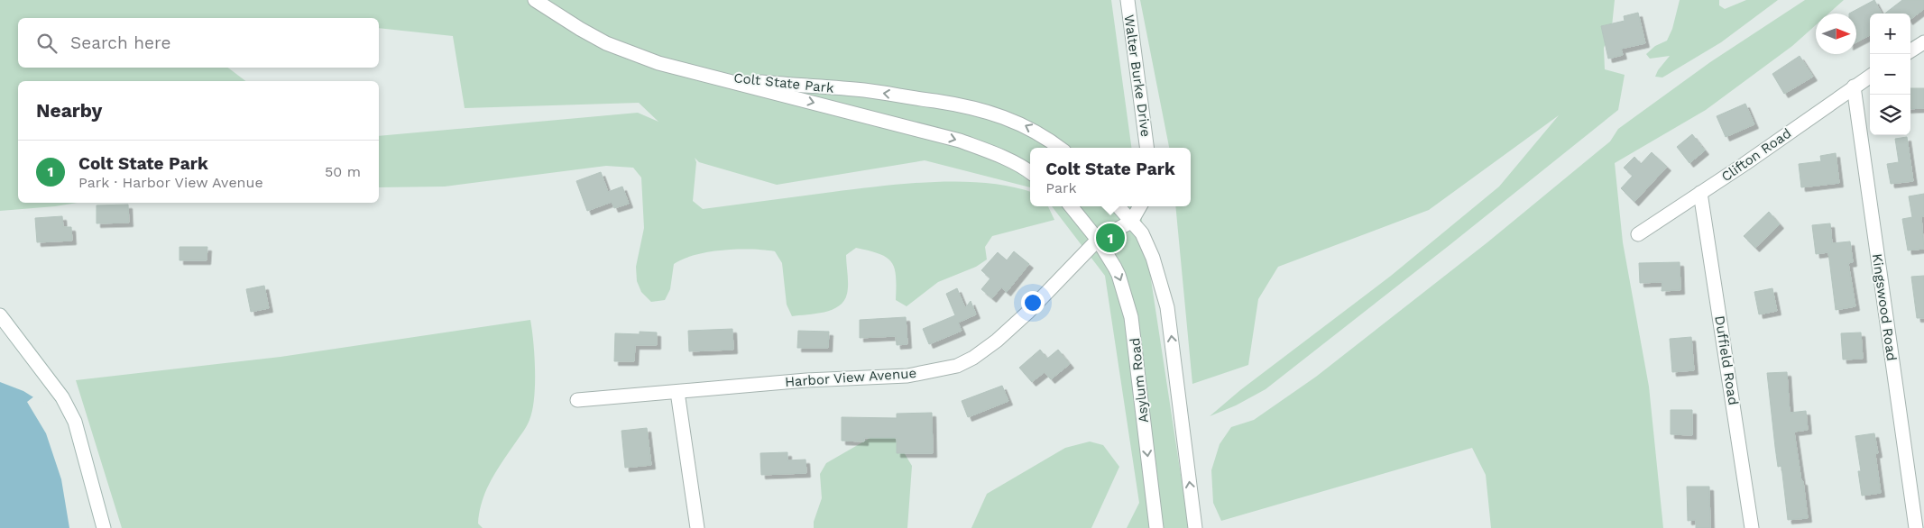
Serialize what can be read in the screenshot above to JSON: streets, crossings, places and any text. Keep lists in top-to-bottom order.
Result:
{
  "streets": {
    "street": [
      "Walter Burke Drive",
      "Colt State Park",
      "Clifton Road",
      "Kingswood Road",
      "Duffield Road",
      "Harbor View Avenue",
      "Asylum Road"
    ]
  },
  "crossings": [
    ["Clifton Road", "Kingswood Road"],
    ["Clifton Road", "Duffield Road"],
    ["Harbor View Avenue", "Asylum Road"]
  ],
  "north": "right",
  "page": {
    "map_buttons": ["+", "−"],
    "search": "Search here",
    "heading": "Nearby",
    "list": [
      {
        "mark": "1",
        "name": "Colt State Park",
        "note": "Park · Harbor View Avenue",
        "value": "50 m"
      }
    ],
    "popup": ["Colt State Park", "Park"],
    "pins": "1"
  }
}
